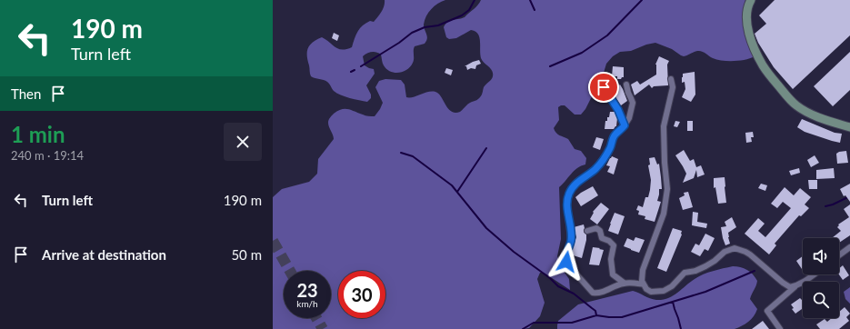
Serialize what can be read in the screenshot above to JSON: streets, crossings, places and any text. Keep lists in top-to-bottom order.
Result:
{
  "page": {
    "turn": ["190 m", "Turn left"],
    "then": "Then",
    "heading": ["1 min", "240 m · 19:14"],
    "list": [
      {
        "name": "Turn left",
        "value": "190 m"
      },
      {
        "name": "Arrive at destination",
        "value": "50 m"
      }
    ],
    "speed": "23 km/h",
    "limit": "30"
  }
}
